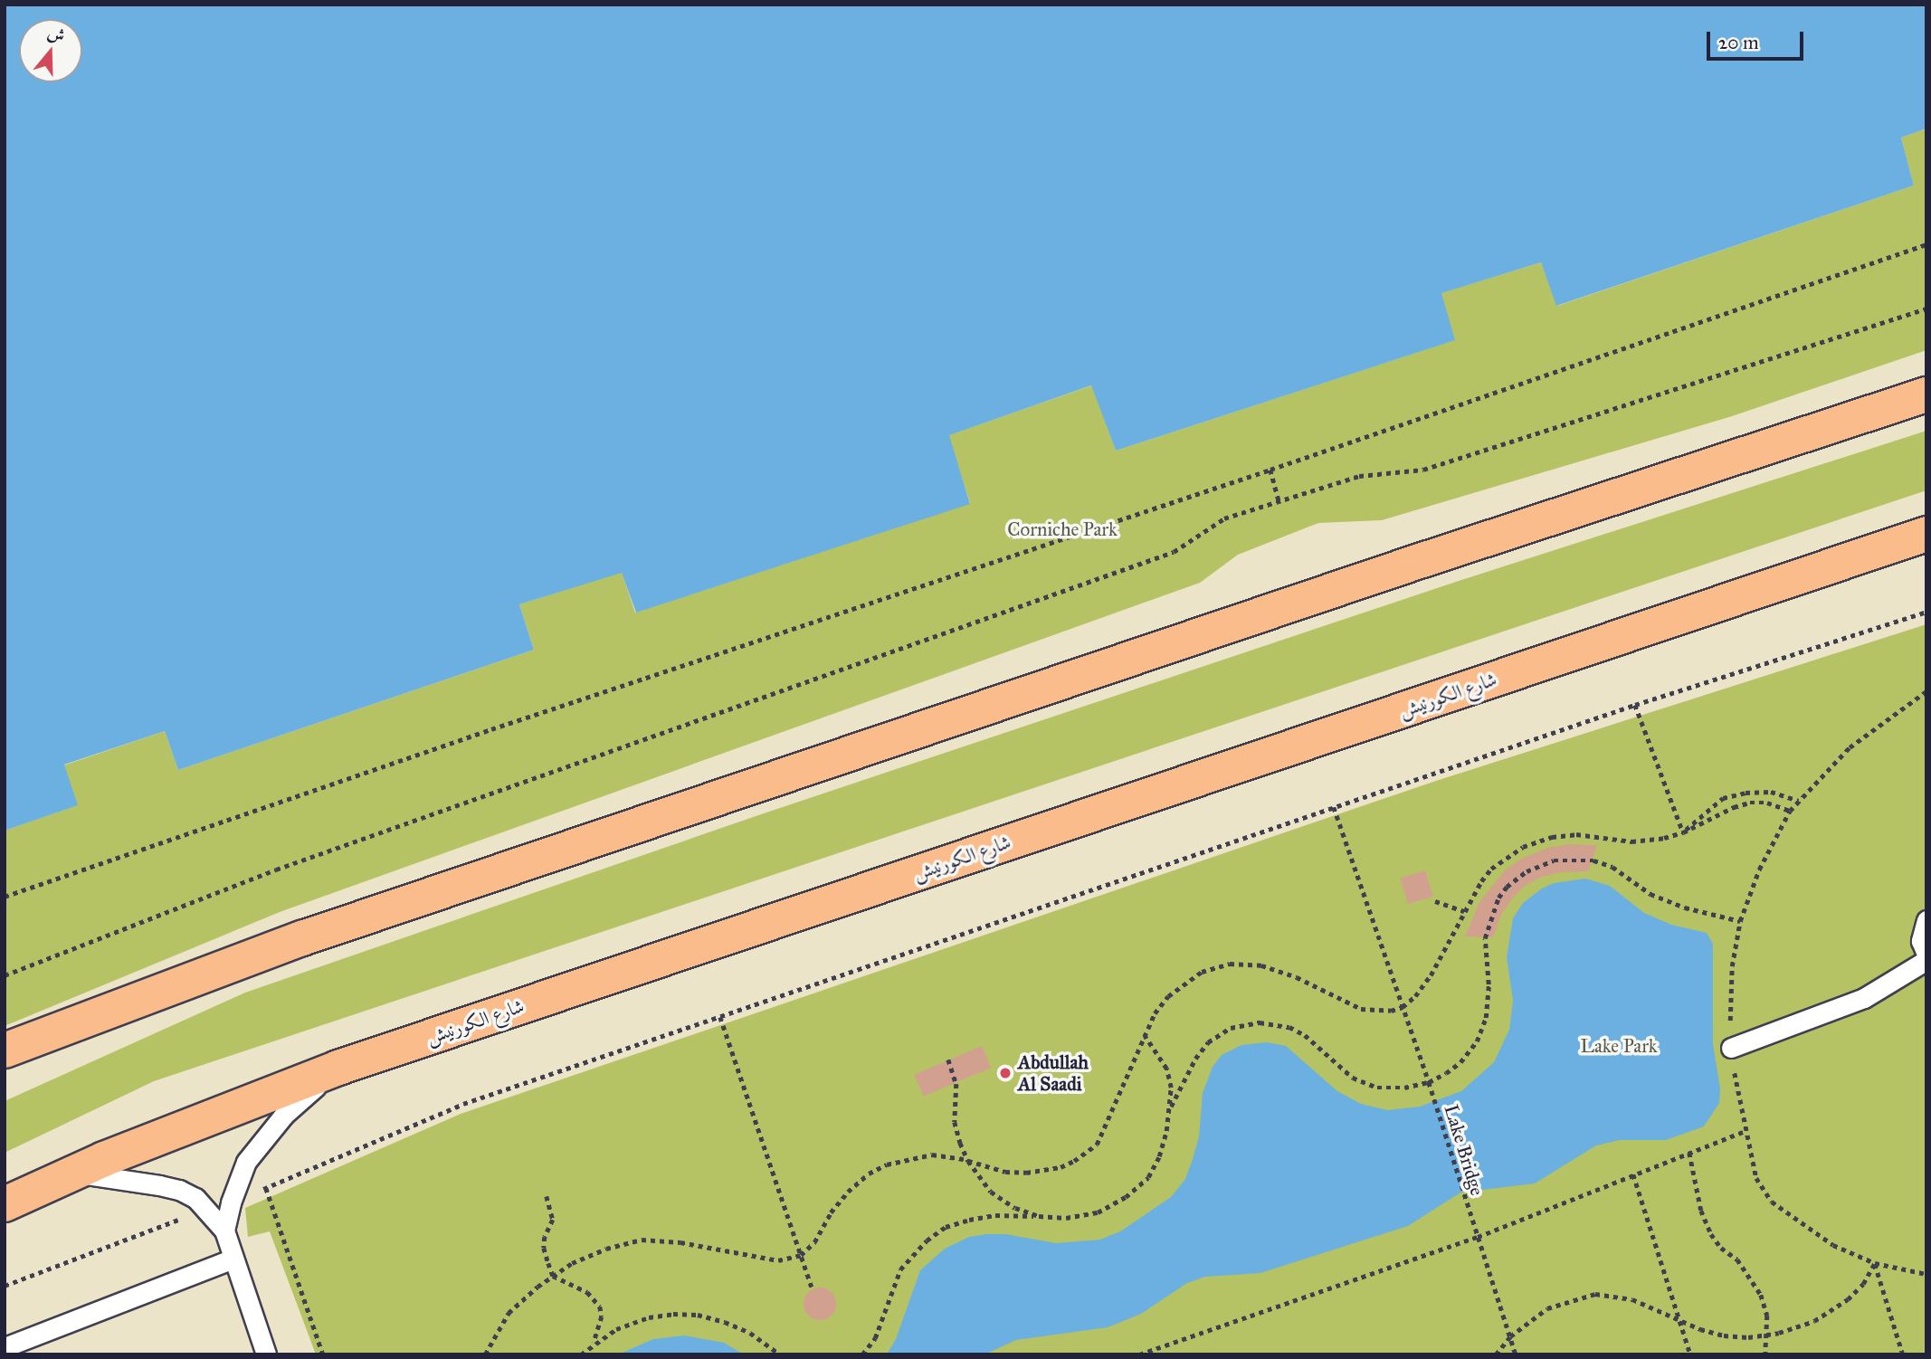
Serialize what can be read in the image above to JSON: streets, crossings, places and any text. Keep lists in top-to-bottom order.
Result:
{
  "streets": {
    "highway": ["شارع الكورنيش"],
    "path": ["Lake Bridge"]
  },
  "parks": ["Corniche Park", "Lake Park"],
  "places": ["Abdullah Al Saadi"],
  "scale_bar": "20 m",
  "north": "top"
}
